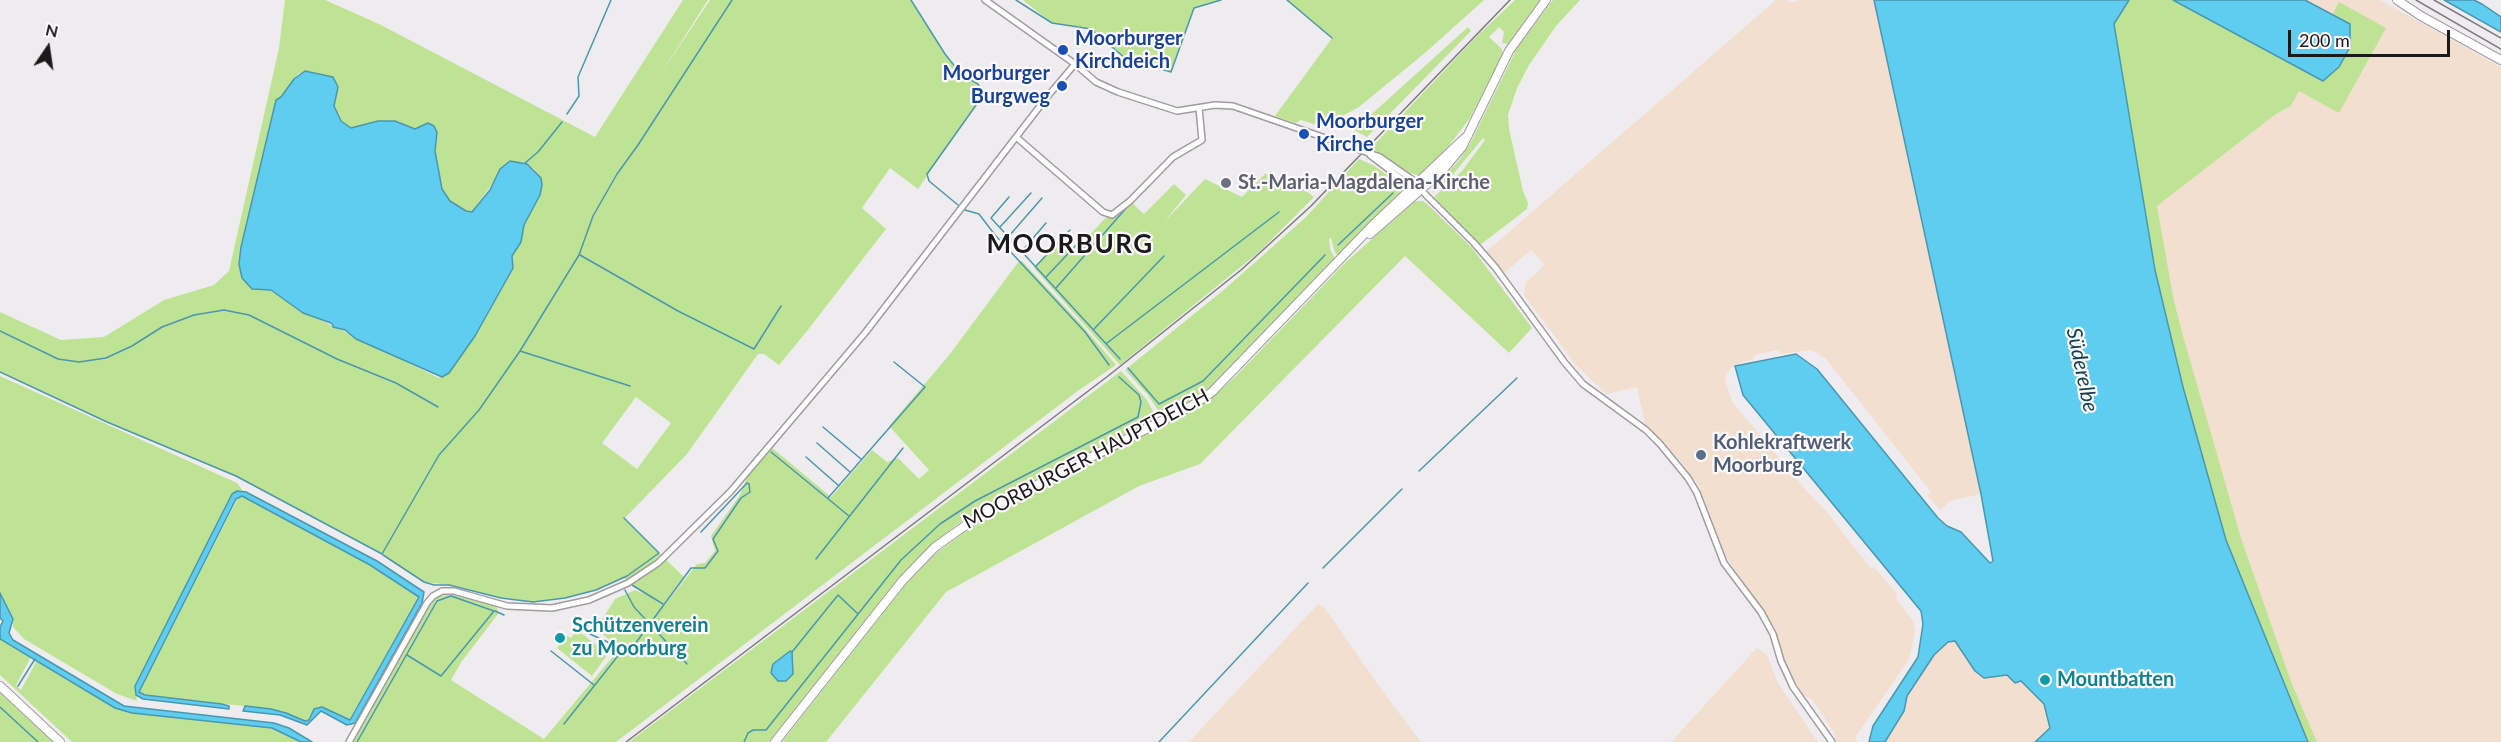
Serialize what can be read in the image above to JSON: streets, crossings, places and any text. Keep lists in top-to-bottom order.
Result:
{
  "streets": {
    "main road": ["MOORBURGER HAUPTDEICH"]
  },
  "districts": ["MOORBURG"],
  "water": ["Süderelbe"],
  "places": [
    "Moorburger Kirchdeich",
    "Moorburger Burgweg",
    "Moorburger Kirche",
    "St.-Maria-Magdalena-Kirche",
    "Kohlekraftwerk Moorburg",
    "Schützenverein zu Moorburg",
    "Mountbatten"
  ],
  "scale_bar": "200 m",
  "north": "top"
}
